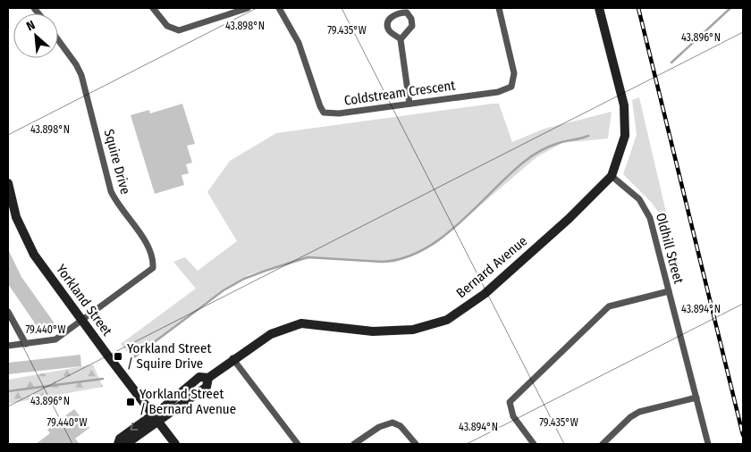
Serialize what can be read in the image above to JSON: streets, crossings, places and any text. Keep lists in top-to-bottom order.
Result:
{
  "streets": {
    "street": [
      "Coldstream Crescent",
      "Squire Drive",
      "Oldhill Street",
      "Bernard Avenue",
      "Yorkland Street"
    ]
  },
  "crossings": [
    ["Squire Drive", "Yorkland Street"],
    ["Oldhill Street", "Bernard Avenue"],
    ["Bernard Avenue", "Yorkland Street"]
  ],
  "places": {
    "transit": ["Yorkland Street / Squire Drive", "Yorkland Street / Bernard Avenue"]
  },
  "north": "top left",
  "coordinates": [
    "43.898°N",
    "79.435°W",
    "43.896°N",
    "43.894°N",
    "79.440°W"
  ]
}
